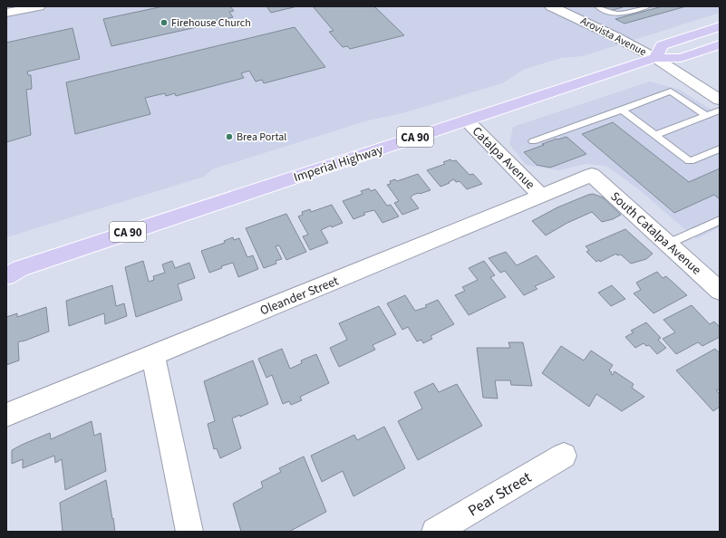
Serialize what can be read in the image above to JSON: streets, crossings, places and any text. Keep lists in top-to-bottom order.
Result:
{
  "streets": {
    "main road": ["CA 90", "Imperial Highway"],
    "street": [
      "Arovista Avenue",
      "Catalpa Avenue",
      "South Catalpa Avenue",
      "Oleander Street",
      "Pear Street"
    ]
  },
  "crossings": [
    ["Arovista Avenue", "Imperial Highway"],
    ["Catalpa Avenue", "Imperial Highway"],
    ["Catalpa Avenue", "Oleander Street"],
    ["South Catalpa Avenue", "Oleander Street"]
  ],
  "places": ["Firehouse Church", "Brea Portal"]
}
